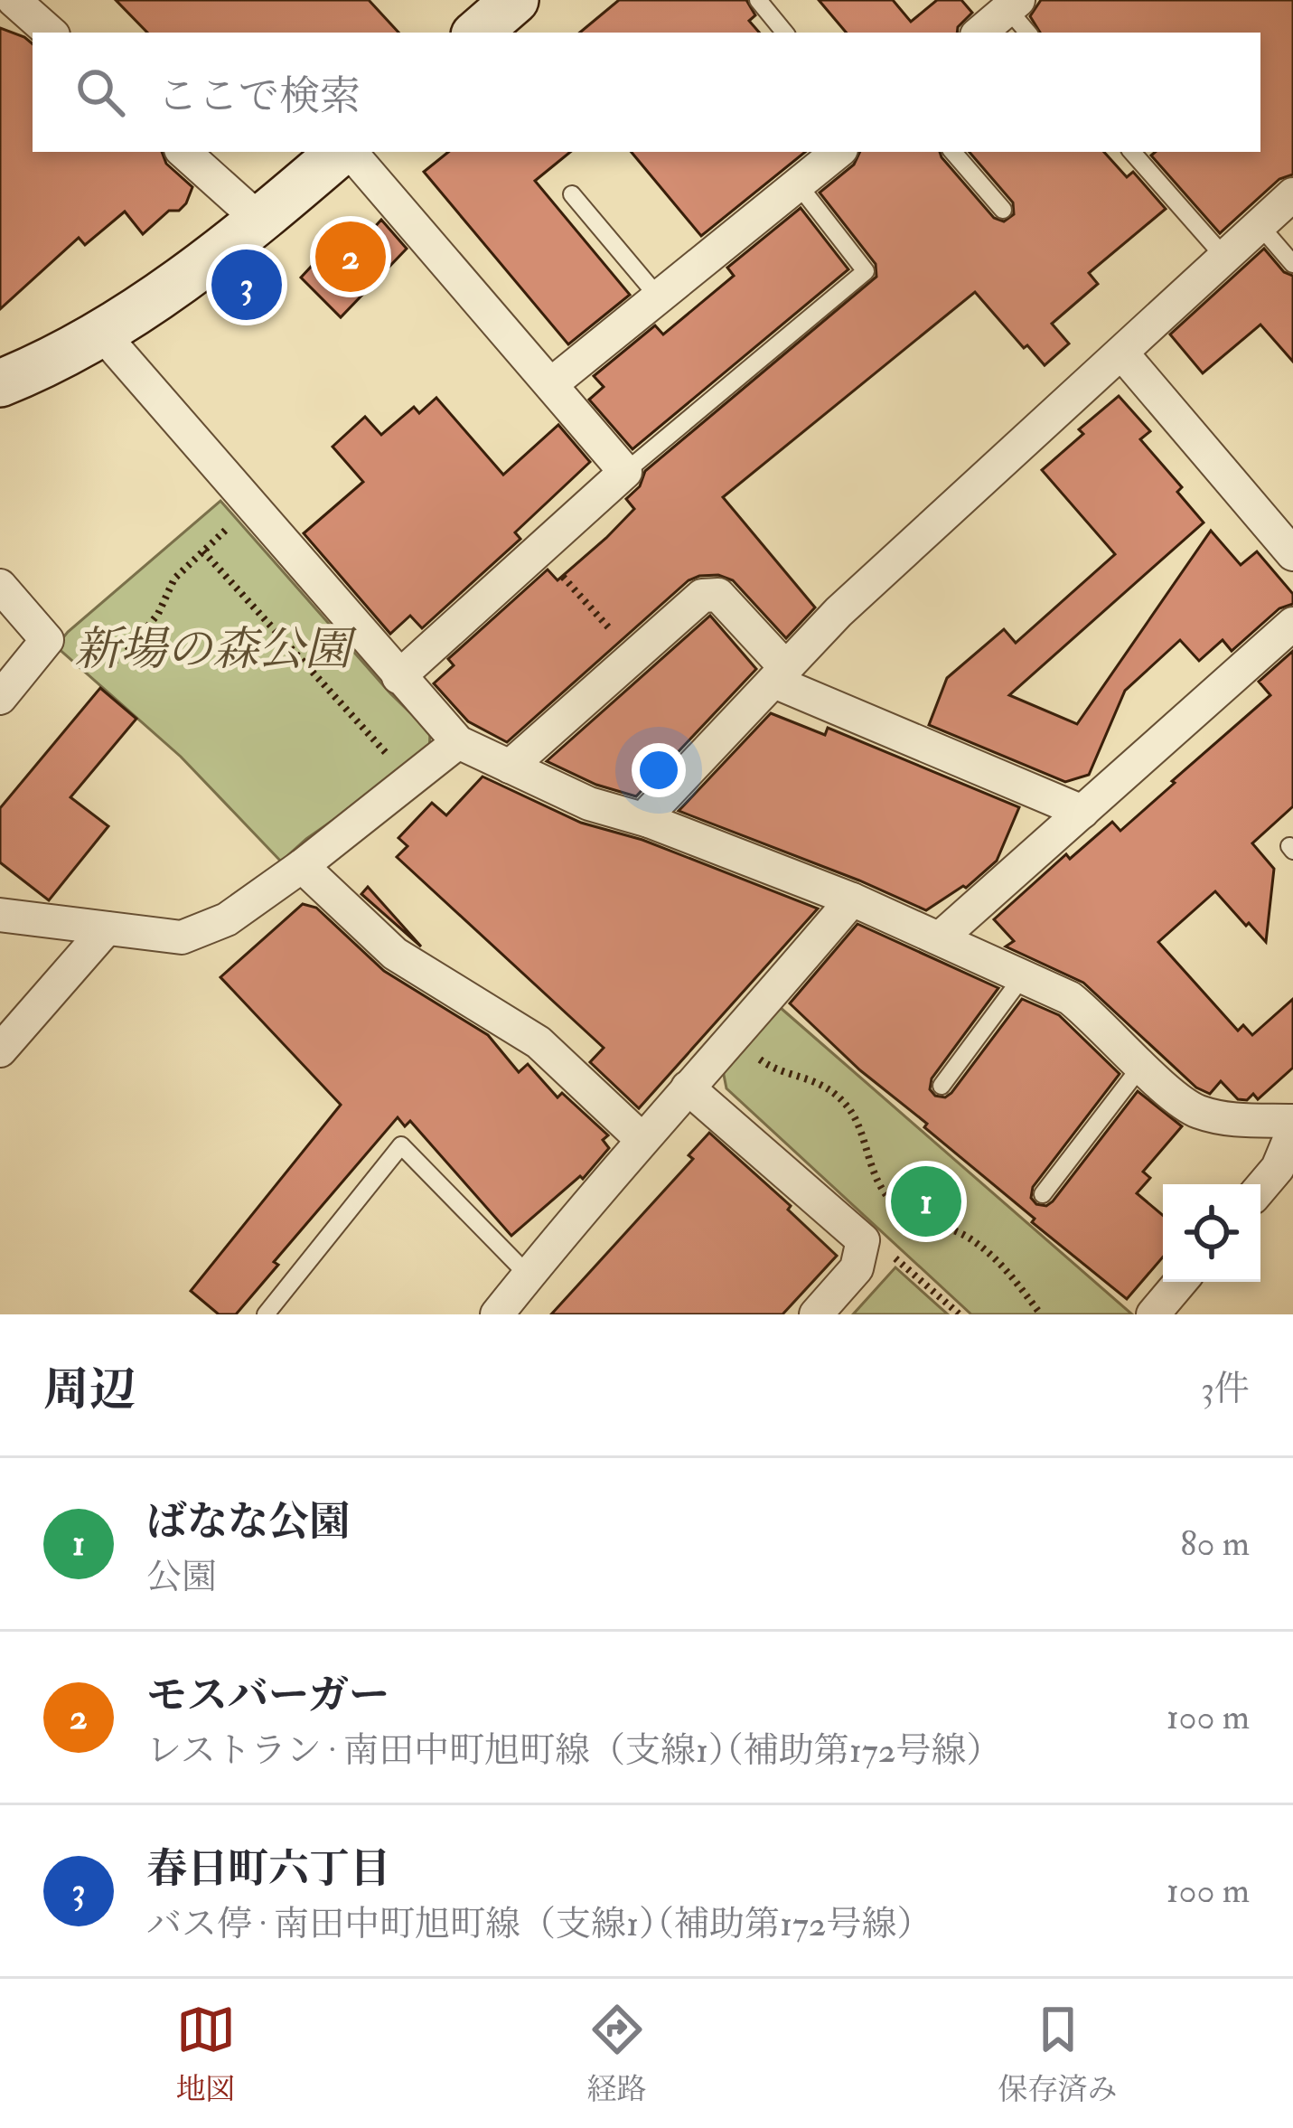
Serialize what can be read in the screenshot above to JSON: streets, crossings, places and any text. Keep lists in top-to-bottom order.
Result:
{
  "parks": ["新場の森公園"],
  "page": {
    "search": "ここで検索",
    "pins": ["2", "3", "1"],
    "heading": ["周辺", "3件"],
    "list": [
      {
        "mark": "1",
        "name": "ばなな公園",
        "note": "公園",
        "value": "80 m"
      },
      {
        "mark": "2",
        "name": "モスバーガー",
        "note": "レストラン · 南田中町旭町線（支線1）（補助第172号線）",
        "value": "100 m"
      },
      {
        "mark": "3",
        "name": "春日町六丁目",
        "note": "バス停 · 南田中町旭町線（支線1）（補助第172号線）",
        "value": "100 m"
      }
    ],
    "nav": ["地図", "経路", "保存済み"]
  }
}
